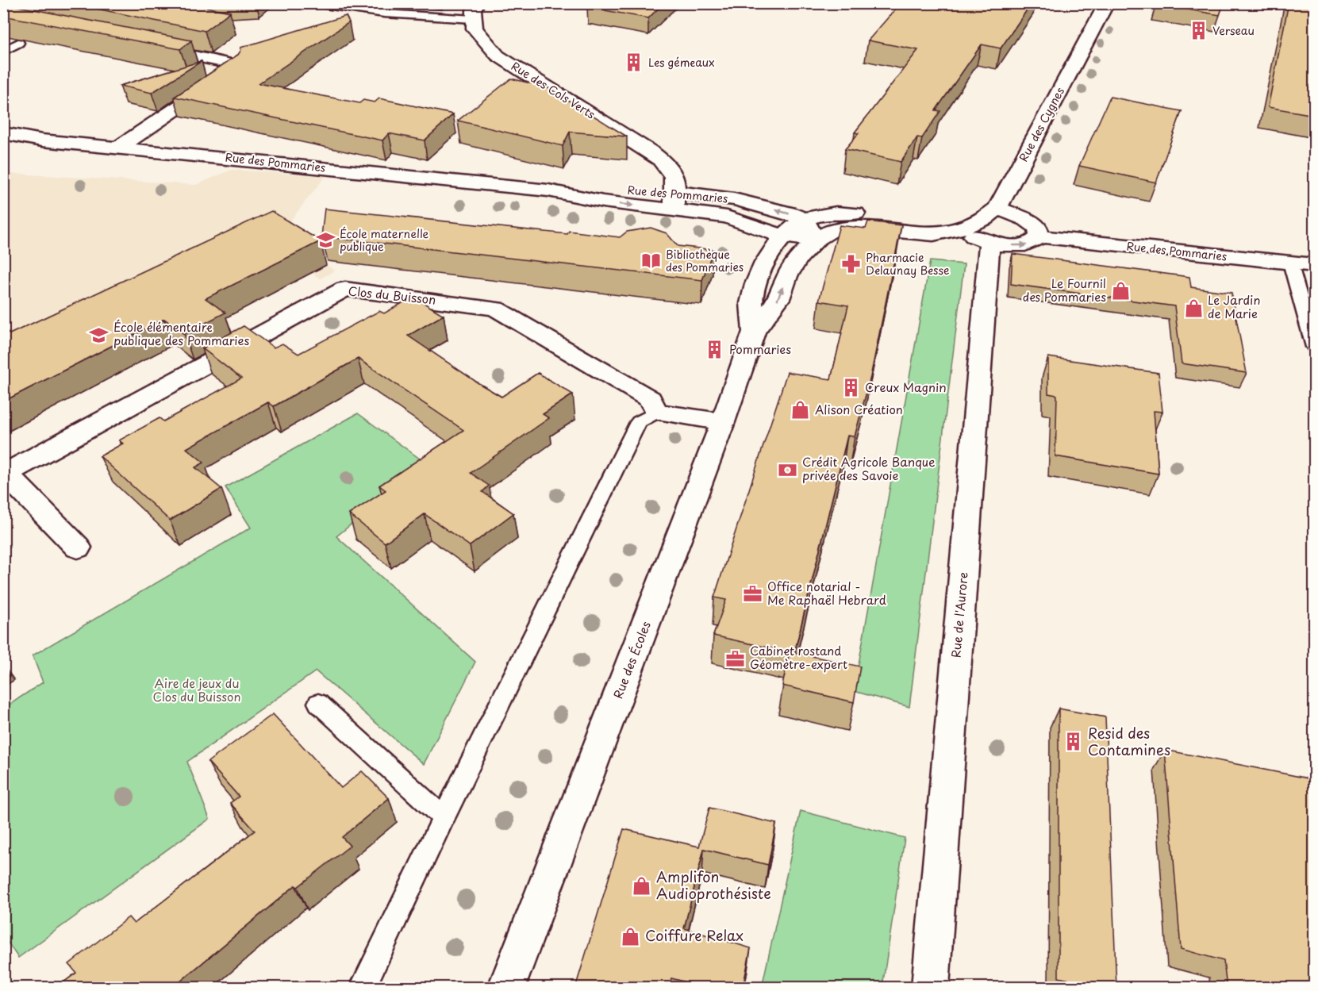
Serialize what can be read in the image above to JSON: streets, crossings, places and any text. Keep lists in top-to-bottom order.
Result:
{
  "streets": {
    "street": [
      "Rue des Cols Verts",
      "Rue des Cygnes",
      "Rue des Pommaries",
      "Clos du Buisson",
      "Rue de l'Aurore",
      "Rue des Écoles"
    ]
  },
  "crossings": [
    ["Rue des Cols Verts", "Rue des Pommaries"],
    ["Rue des Cygnes", "Rue des Pommaries"],
    ["Rue des Pommaries", "Rue de l'Aurore"],
    ["Rue des Pommaries", "Rue des Écoles"]
  ],
  "parks": ["Aire de jeux du Clos du Buisson"],
  "places": {
    "building": [
      "Verseau",
      "Les gémeaux",
      "Pommaries",
      "Creux Magnin",
      "Resid des Contamines"
    ],
    "school or university": ["École maternelle publique", "École élémentaire publique des Pommaries"],
    "library": ["Bibliothèque des Pommaries"],
    "pharmacy": ["Pharmacie Delaunay Besse"],
    "shop": [
      "Le Fournil des Pommaries",
      "Le Jardin de Marie",
      "Alison Création",
      "Amplifon Audioprothésiste",
      "Coiffure Relax"
    ],
    "bank": ["Crédit Agricole Banque privée des Savoie"],
    "office": ["Office notarial - Me Raphaël Hebrard", "Cabinet rostand Géomètre-expert"]
  }
}
